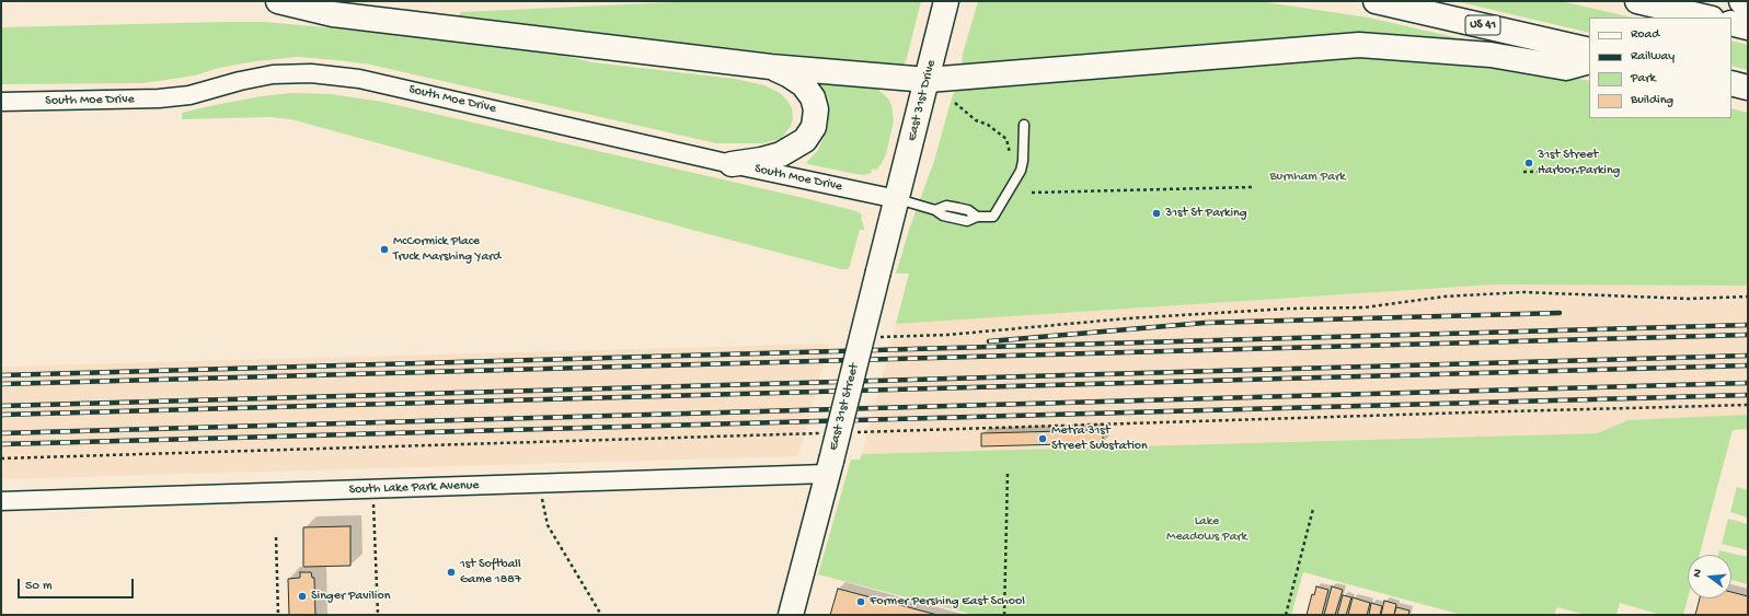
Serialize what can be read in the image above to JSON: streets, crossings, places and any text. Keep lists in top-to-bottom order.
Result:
{
  "streets": {
    "main road": ["US 41", "East 31st Drive", "East 31st Street"],
    "street": ["South Moe Drive", "South Lake Park Avenue"]
  },
  "crossings": [
    ["South Moe Drive", "East 31st Drive"],
    ["South Moe Drive", "East 31st Street"],
    ["East 31st Drive", "East 31st Street"],
    ["East 31st Street", "South Lake Park Avenue"]
  ],
  "parks": ["Burnham Park", "Lake Meadows Park"],
  "places": [
    "31st Street Harbor Parking",
    "31st St Parking",
    "McCormick Place Truck Marshing Yard",
    "Metra 31st Street Substation",
    "1st Softball Game 1887",
    "Singer Pavilion",
    "Former Pershing East School"
  ],
  "legend": [
    "Road",
    "Railway",
    "Park",
    "Building"
  ],
  "scale_bar": "50 m",
  "north": "left"
}
